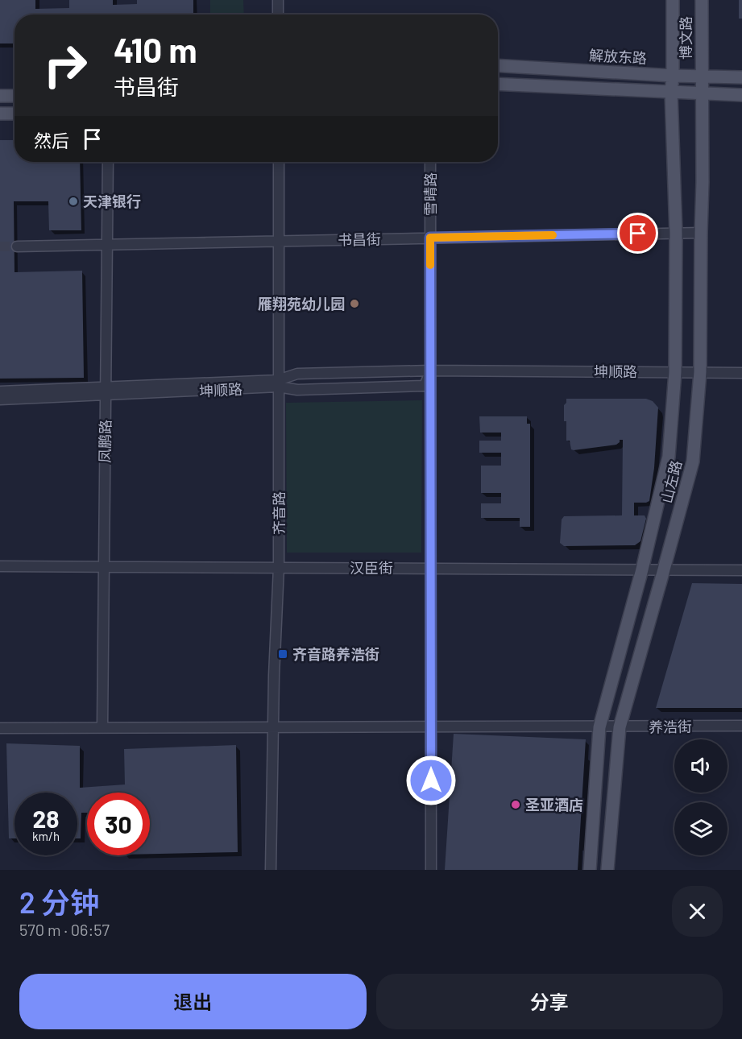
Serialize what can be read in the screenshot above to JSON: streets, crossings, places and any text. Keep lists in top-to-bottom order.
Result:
{
  "streets": {
    "main road": ["博文路", "解放东路", "山左路"],
    "street": [
      "雪晴路",
      "书昌街",
      "坤顺路",
      "凤鹏路",
      "齐音路",
      "汉臣街",
      "养浩街"
    ]
  },
  "crossings": [
    ["博文路", "解放东路"],
    ["博文路", "山左路"],
    ["雪晴路", "书昌街"],
    ["雪晴路", "坤顺路"],
    ["雪晴路", "汉臣街"],
    ["雪晴路", "养浩街"],
    ["书昌街", "凤鹏路"],
    ["书昌街", "山左路"],
    ["书昌街", "齐音路"],
    ["坤顺路", "凤鹏路"],
    ["坤顺路", "山左路"],
    ["坤顺路", "齐音路"],
    ["凤鹏路", "汉臣街"],
    ["凤鹏路", "养浩街"],
    ["山左路", "汉臣街"],
    ["山左路", "养浩街"],
    ["齐音路", "汉臣街"],
    ["齐音路", "养浩街"]
  ],
  "places": {
    "other": ["天津银行", "雁翔苑幼儿园", "圣亚酒店"],
    "transit": ["齐音路养浩街"]
  },
  "page": {
    "turn": ["410 m", "书昌街"],
    "then": "然后",
    "speed": "28 km/h",
    "limit": "30",
    "heading": ["2 分钟", "570 m · 06:57"],
    "buttons": ["退出", "分享"]
  }
}
